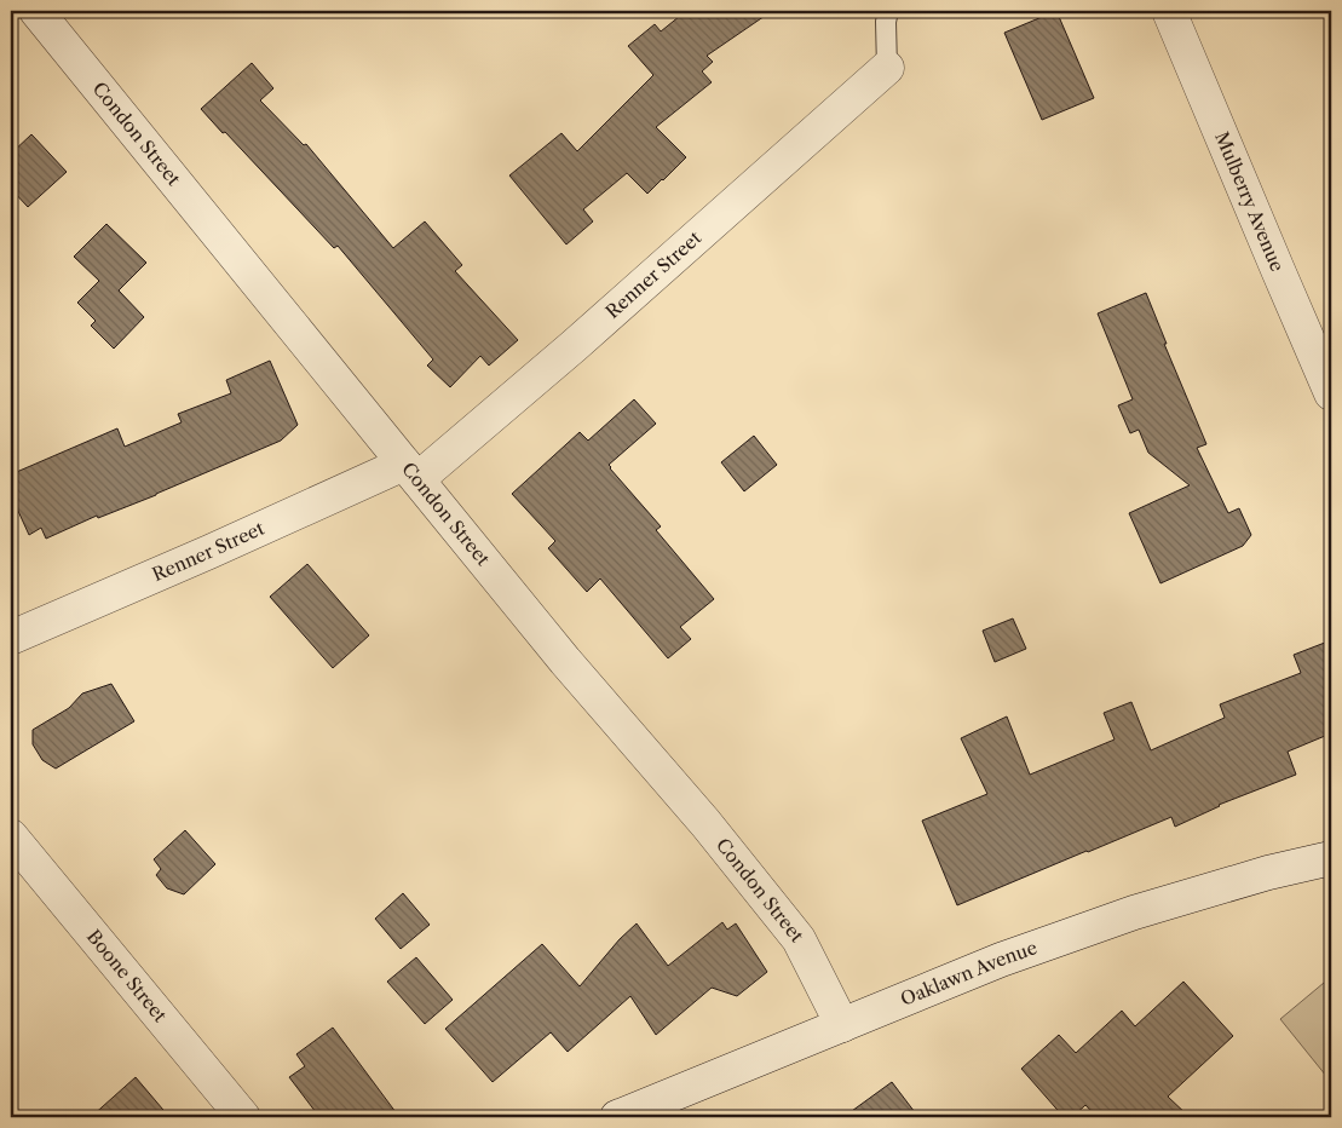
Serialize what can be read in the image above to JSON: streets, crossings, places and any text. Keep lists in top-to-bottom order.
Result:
{
  "streets": {
    "street": [
      "Condon Street",
      "Mulberry Avenue",
      "Renner Street",
      "Oaklawn Avenue",
      "Boone Street"
    ]
  },
  "crossings": [
    ["Condon Street", "Renner Street"],
    ["Condon Street", "Oaklawn Avenue"]
  ]
}
